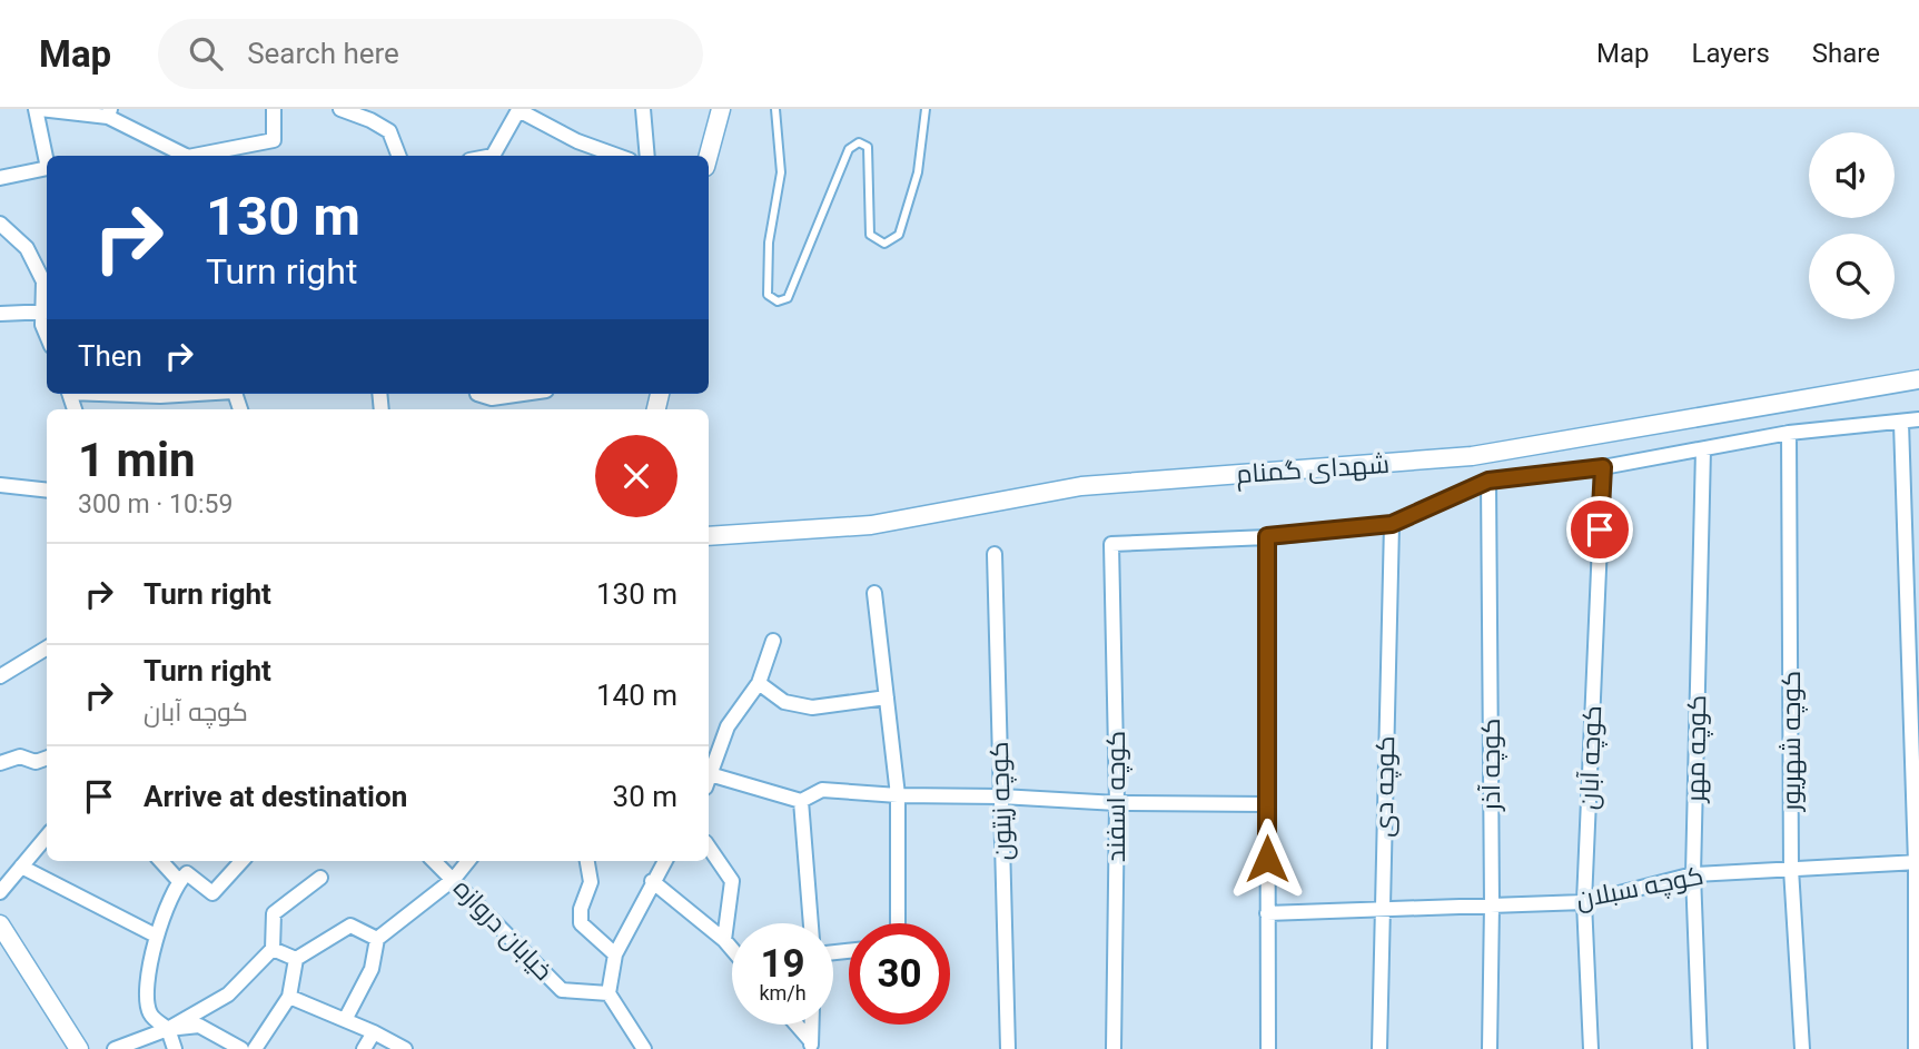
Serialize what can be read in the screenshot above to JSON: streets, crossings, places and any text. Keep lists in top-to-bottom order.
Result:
{
  "streets": {
    "street": [
      "شهدای گمنام",
      "کوچه شهریور",
      "کوچه مهر",
      "کوچه آبان",
      "کوچه آذر",
      "کوچه دی",
      "کوچه اسفند",
      "کوچه زیتون",
      "کوچه سبلان",
      "خیابان دروازه"
    ]
  },
  "crossings": [
    ["کوچه شهریور", "کوچه سبلان"],
    ["کوچه مهر", "کوچه سبلان"],
    ["کوچه آبان", "کوچه سبلان"],
    ["کوچه آذر", "کوچه سبلان"],
    ["کوچه دی", "کوچه سبلان"]
  ],
  "page": {
    "header": "Map",
    "search": "Search here",
    "nav": ["Map", "Layers", "Share"],
    "turn": ["130 m", "Turn right"],
    "then": "Then",
    "heading": ["1 min", "300 m · 10:59"],
    "list": [
      {
        "name": "Turn right",
        "value": "130 m"
      },
      {
        "name": "Turn right",
        "note": "کوچه آبان",
        "value": "140 m"
      },
      {
        "name": "Arrive at destination",
        "value": "30 m"
      }
    ],
    "speed": "19 km/h",
    "limit": "30"
  }
}
